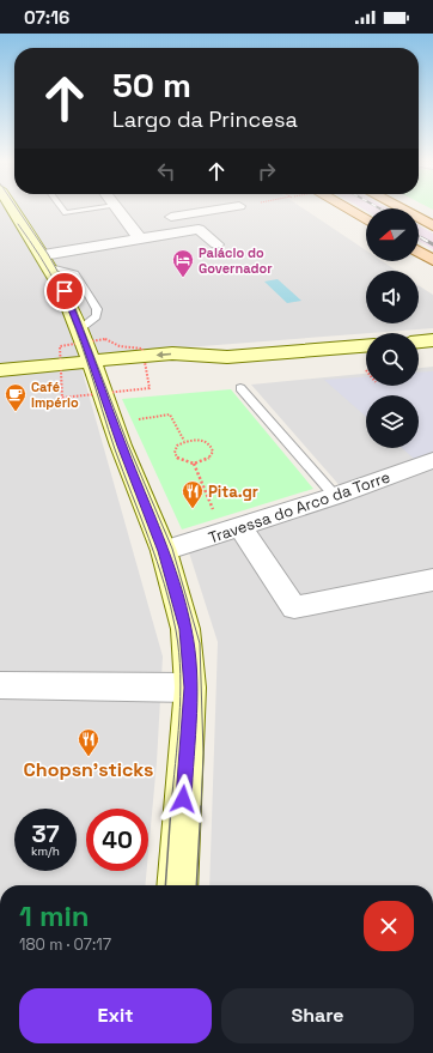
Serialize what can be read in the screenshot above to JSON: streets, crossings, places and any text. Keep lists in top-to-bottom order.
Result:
{
  "streets": {
    "street": ["Travessa do Arco da Torre"]
  },
  "places": {
    "hotel": ["Palácio do Governador"],
    "cafe": ["Café Império"],
    "restaurant": ["Pita.gr", "Chopsn'sticks"]
  },
  "north": "left",
  "page": {
    "status": "07:16",
    "turn": ["50 m", "Largo da Princesa"],
    "speed": "37 km/h",
    "limit": "40",
    "heading": ["1 min", "180 m · 07:17"],
    "buttons": ["Exit", "Share"]
  }
}
